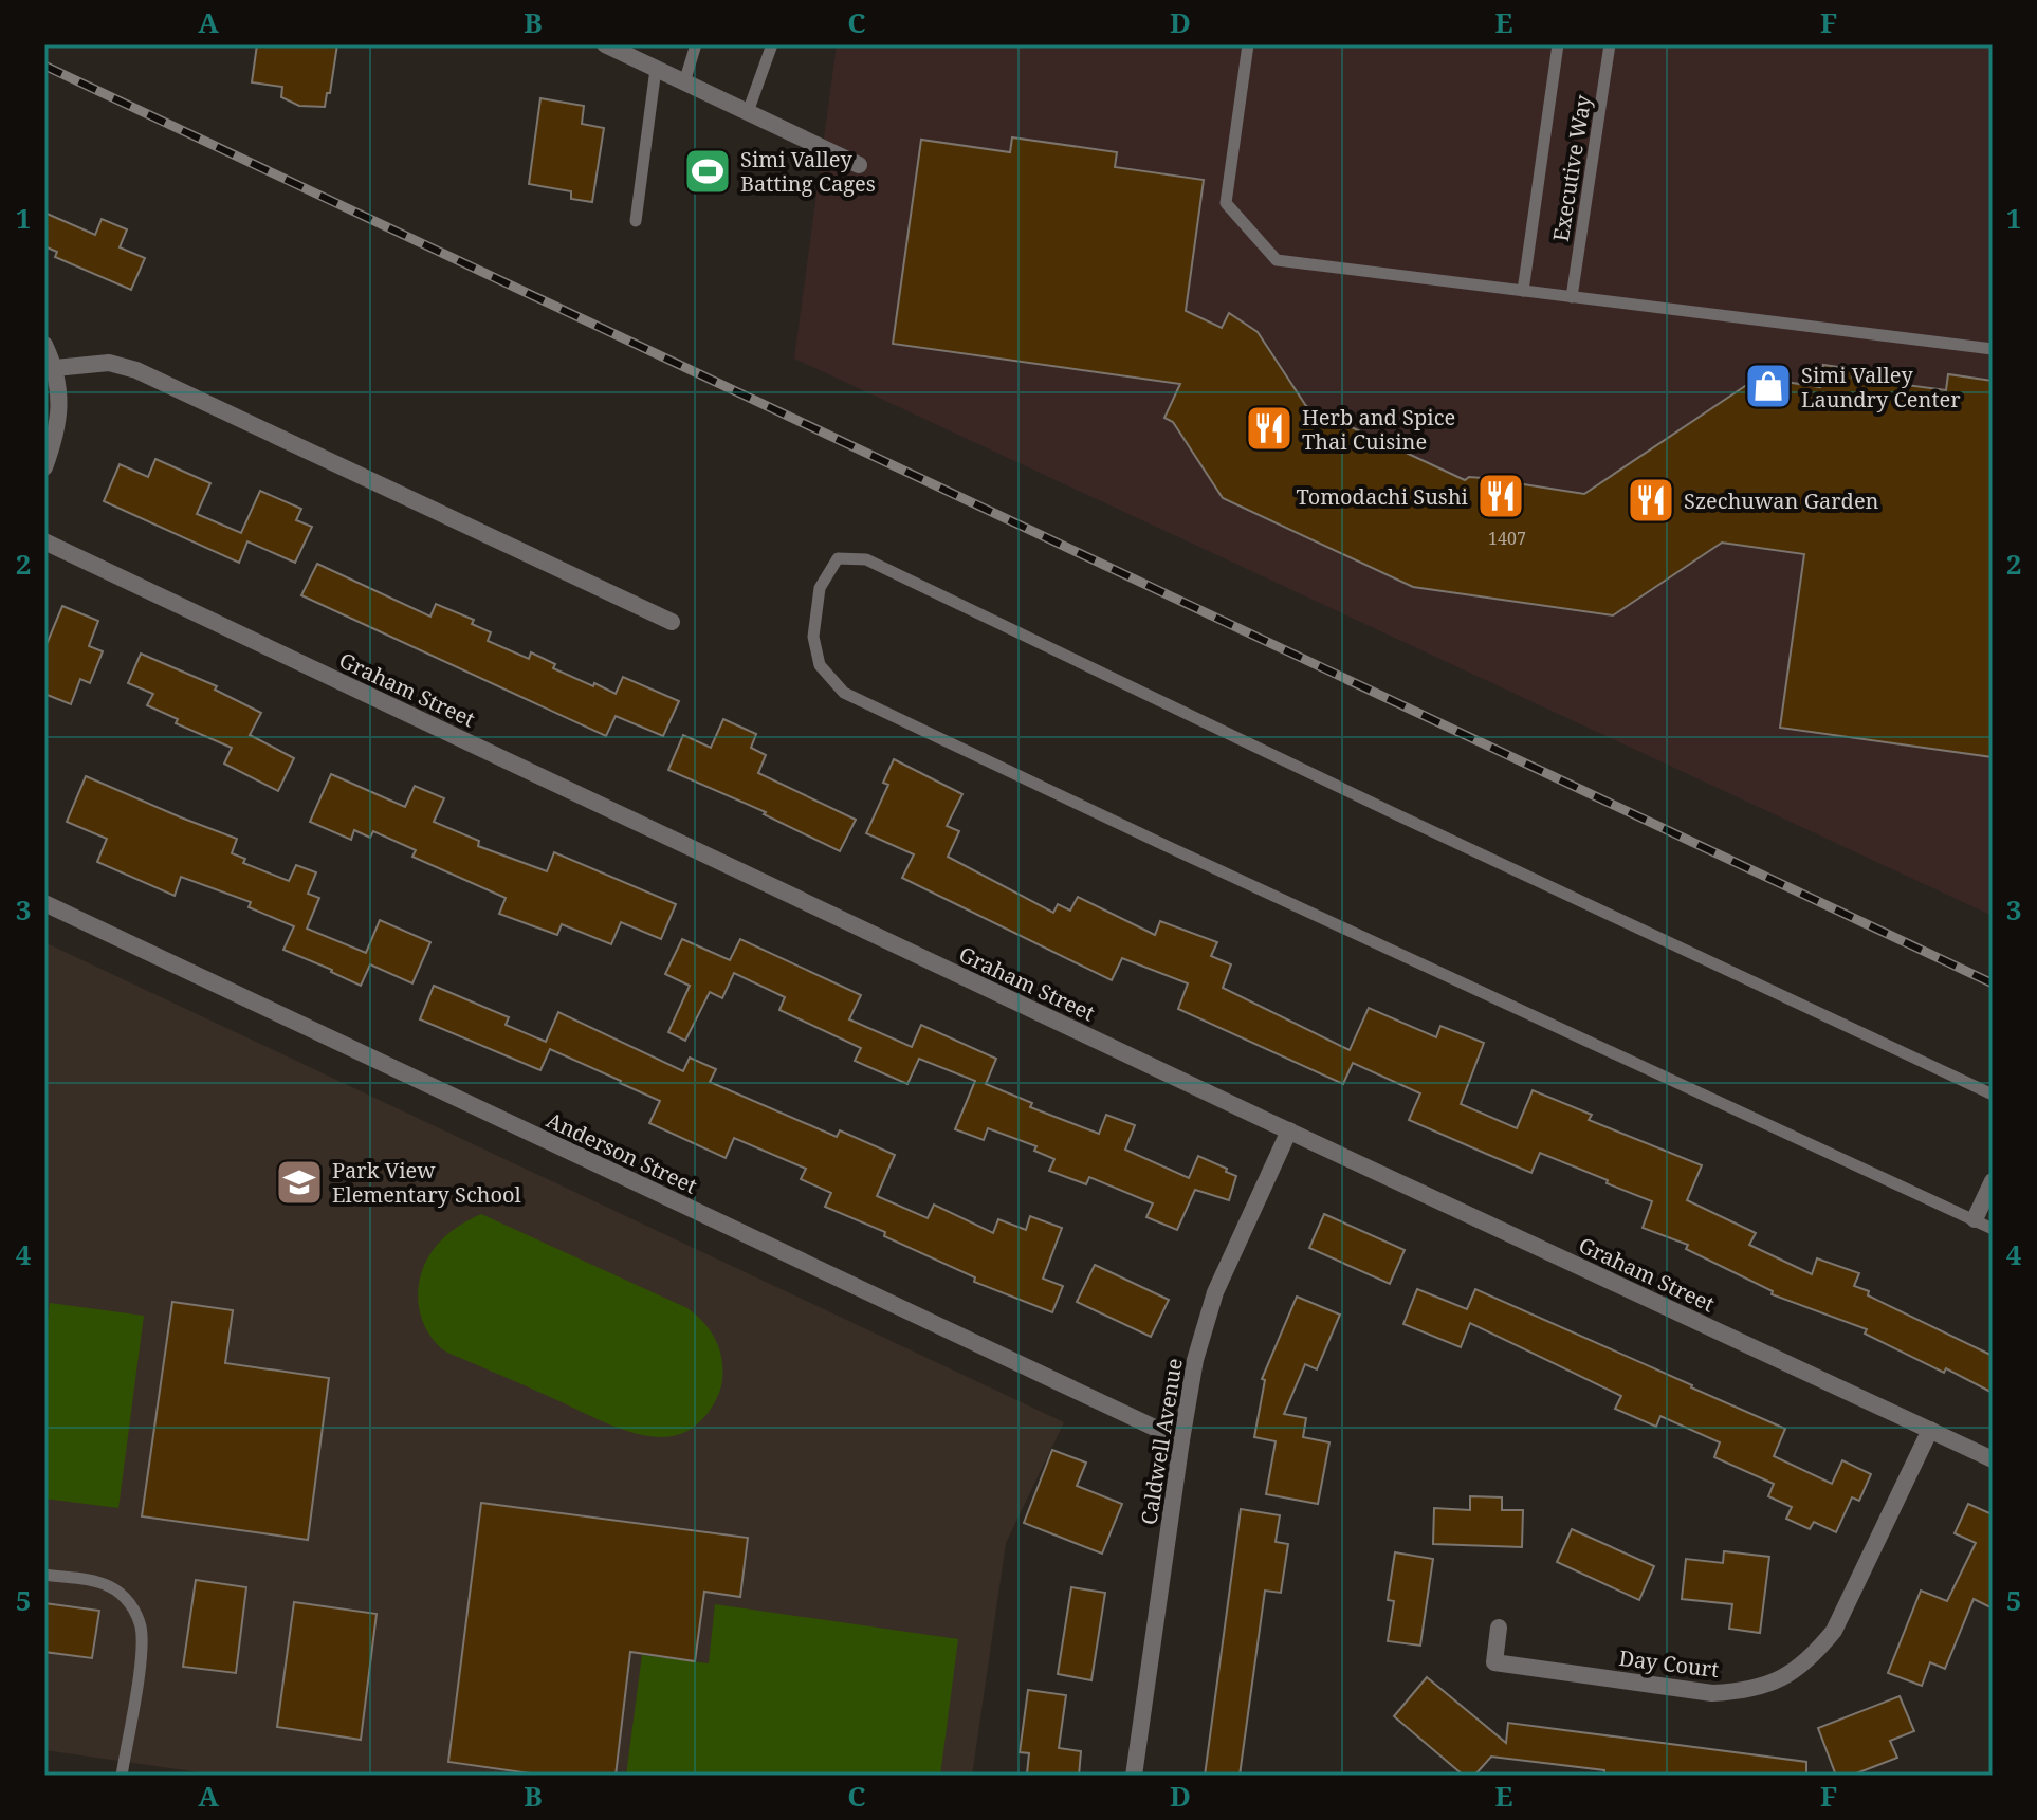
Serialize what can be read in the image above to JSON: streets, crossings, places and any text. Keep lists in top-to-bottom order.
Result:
{
  "streets": {
    "street": [
      "Graham Street",
      "Anderson Street",
      "Caldwell Avenue",
      "Day Court"
    ],
    "lane": ["Executive Way"]
  },
  "crossings": [
    ["Graham Street", "Caldwell Avenue"],
    ["Graham Street", "Day Court"],
    ["Anderson Street", "Caldwell Avenue"]
  ],
  "places": {
    "sports": ["Simi Valley Batting Cages"],
    "shop": ["Simi Valley Laundry Center"],
    "restaurant": ["Herb and Spice Thai Cuisine", "Tomodachi Sushi", "Szechuwan Garden"],
    "school or university": ["Park View Elementary School"]
  },
  "house_numbers": ["1407"],
  "grid": {
    "columns": [
      "A",
      "B",
      "C",
      "D",
      "E",
      "F"
    ],
    "rows": [
      "1",
      "2",
      "3",
      "4",
      "5"
    ]
  }
}
